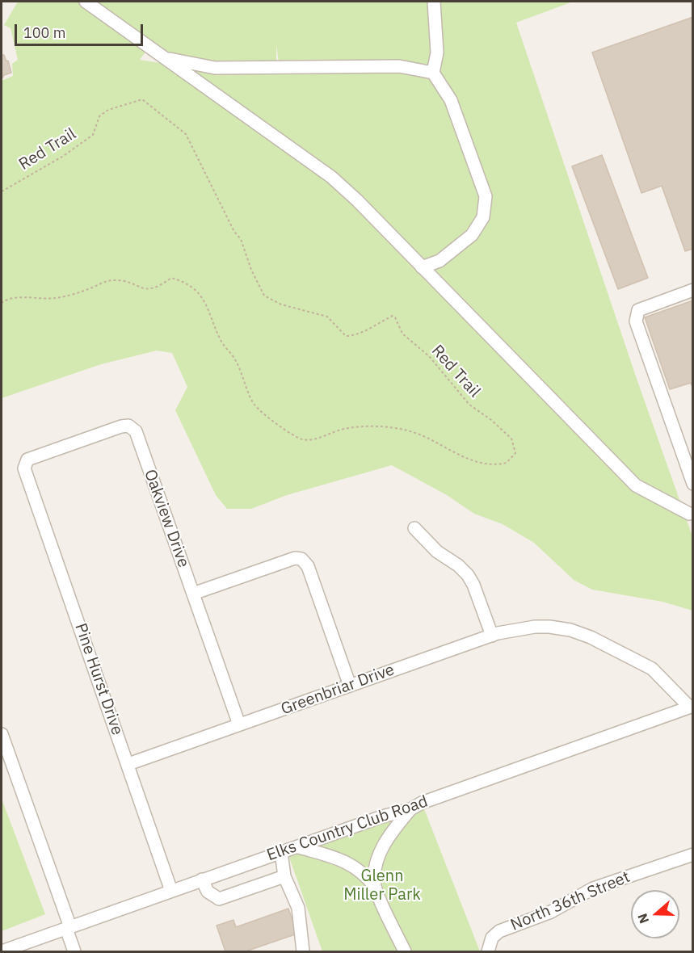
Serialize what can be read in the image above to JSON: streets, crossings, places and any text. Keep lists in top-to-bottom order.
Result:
{
  "streets": {
    "street": [
      "Oakview Drive",
      "Pine Hurst Drive",
      "Greenbriar Drive",
      "Elks Country Club Road",
      "North 36th Street"
    ],
    "path": ["Red Trail"]
  },
  "crossings": [
    ["Oakview Drive", "Pine Hurst Drive"],
    ["Oakview Drive", "Greenbriar Drive"],
    ["Pine Hurst Drive", "Greenbriar Drive"],
    ["Pine Hurst Drive", "Elks Country Club Road"],
    ["Greenbriar Drive", "Elks Country Club Road"]
  ],
  "parks": ["Glenn Miller Park"],
  "scale_bar": "100 m",
  "north": "left"
}
